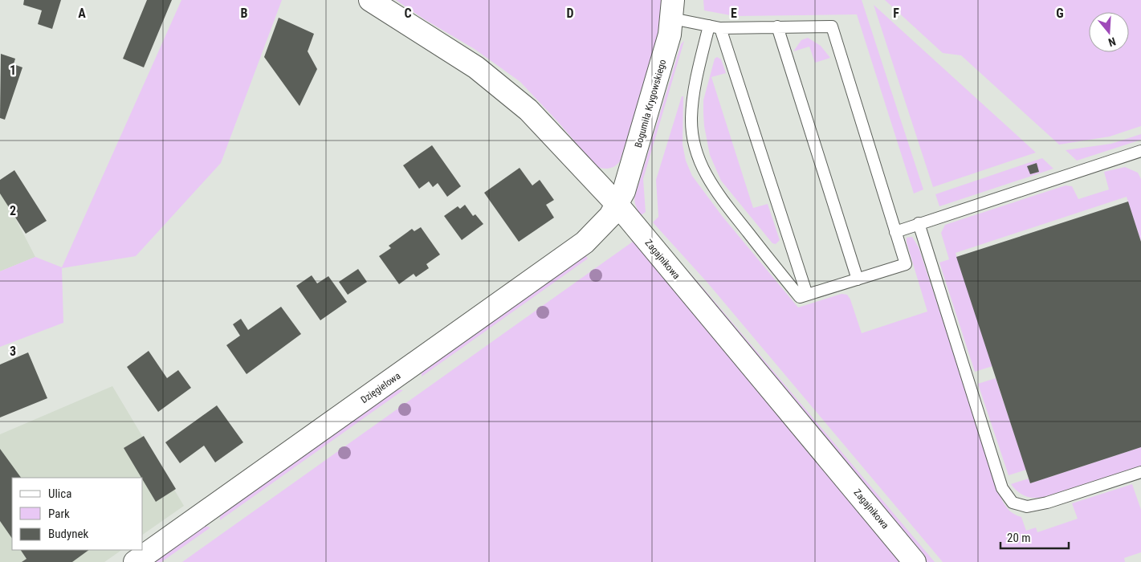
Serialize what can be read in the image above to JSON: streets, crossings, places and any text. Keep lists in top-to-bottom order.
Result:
{
  "streets": {
    "street": ["Bogumiła Krygowskiego", "Zagajnikowa", "Dzięgielowa"]
  },
  "crossings": [
    ["Bogumiła Krygowskiego", "Zagajnikowa"],
    ["Bogumiła Krygowskiego", "Dzięgielowa"],
    ["Zagajnikowa", "Dzięgielowa"]
  ],
  "legend": ["Ulica", "Park", "Budynek"],
  "scale_bar": "20 m",
  "north": "bottom",
  "grid": {
    "columns": [
      "A",
      "B",
      "C",
      "D",
      "E",
      "F",
      "G"
    ],
    "rows": ["1", "2", "3"]
  }
}
